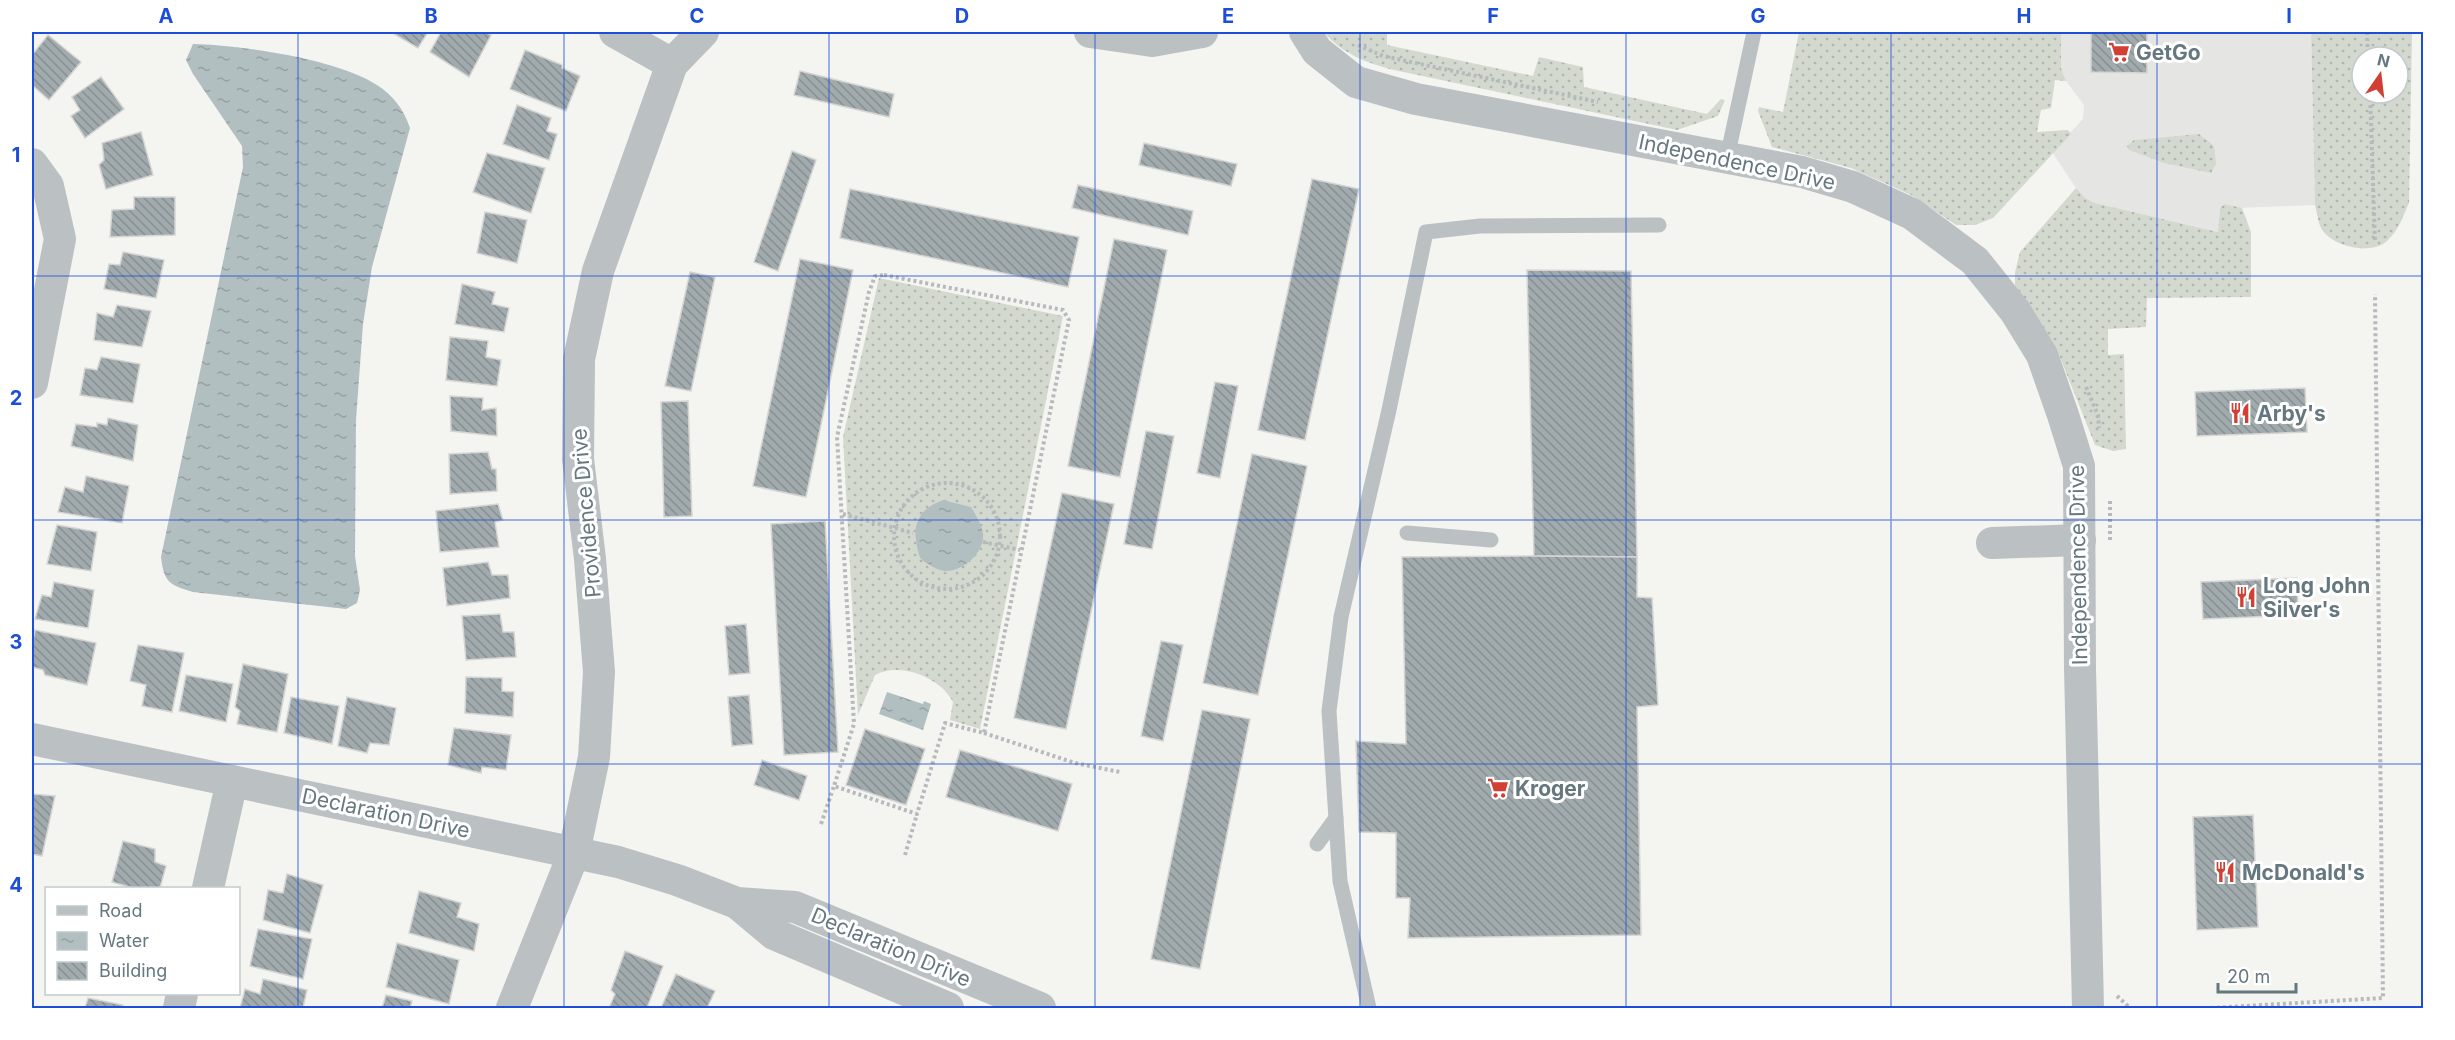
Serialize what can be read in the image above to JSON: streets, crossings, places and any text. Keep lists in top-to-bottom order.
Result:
{
  "streets": {
    "street": ["Independence Drive", "Providence Drive", "Declaration Drive"]
  },
  "crossings": [
    ["Providence Drive", "Declaration Drive"]
  ],
  "places": {
    "supermarket": ["GetGo", "Kroger"],
    "restaurant": ["Arby's", "Long John Silver's", "McDonald's"]
  },
  "legend": ["Road", "Water", "Building"],
  "scale_bar": "20 m",
  "north": "top",
  "grid": {
    "columns": [
      "A",
      "B",
      "C",
      "D",
      "E",
      "F",
      "G",
      "H",
      "I"
    ],
    "rows": [
      "1",
      "2",
      "3",
      "4"
    ]
  }
}
